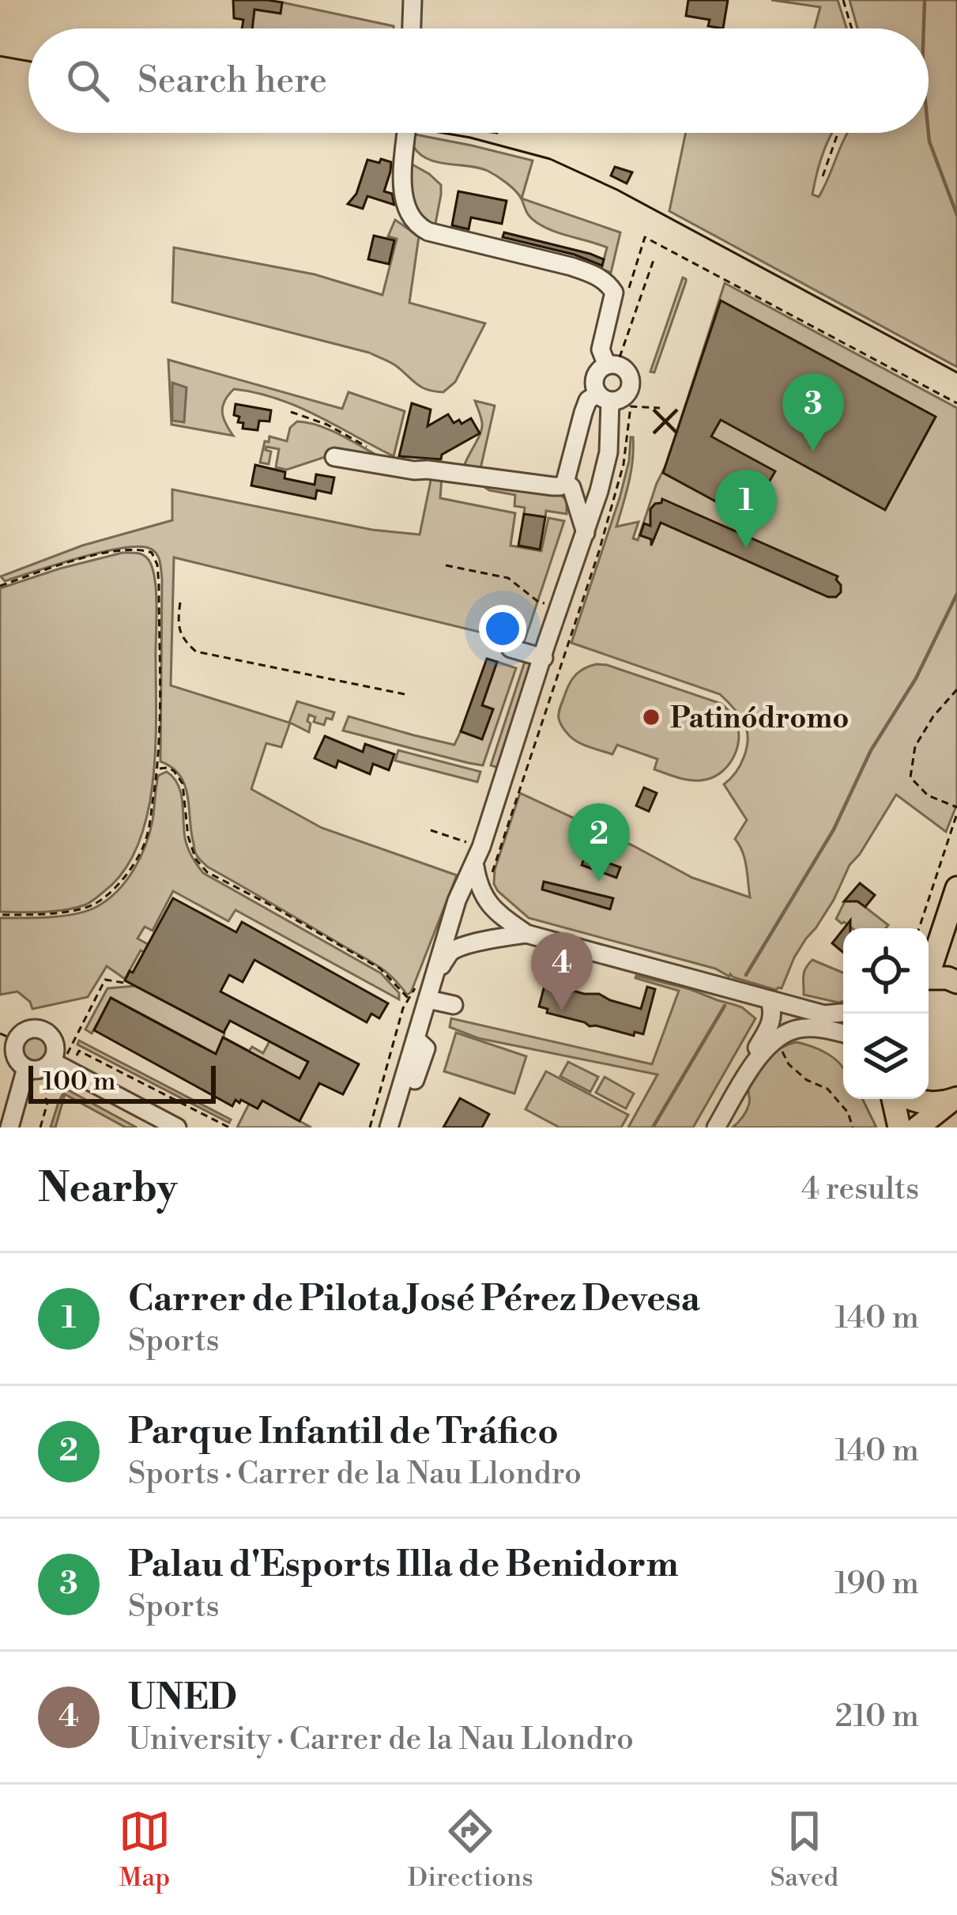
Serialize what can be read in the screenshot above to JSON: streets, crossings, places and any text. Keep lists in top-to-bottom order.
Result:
{
  "places": ["Patinódromo"],
  "scale_bar": "100 m",
  "page": {
    "search": "Search here",
    "pins": [
      "3",
      "1",
      "2",
      "4"
    ],
    "scale": "100 m",
    "heading": ["Nearby", "4 results"],
    "list": [
      {
        "mark": "1",
        "name": "Carrer de Pilota José Pérez Devesa",
        "note": "Sports",
        "value": "140 m"
      },
      {
        "mark": "2",
        "name": "Parque Infantil de Tráfico",
        "note": "Sports · Carrer de la Nau Llondro",
        "value": "140 m"
      },
      {
        "mark": "3",
        "name": "Palau d'Esports Illa de Benidorm",
        "note": "Sports",
        "value": "190 m"
      },
      {
        "mark": "4",
        "name": "UNED",
        "note": "University · Carrer de la Nau Llondro",
        "value": "210 m"
      }
    ],
    "nav": ["Map", "Directions", "Saved"]
  }
}
